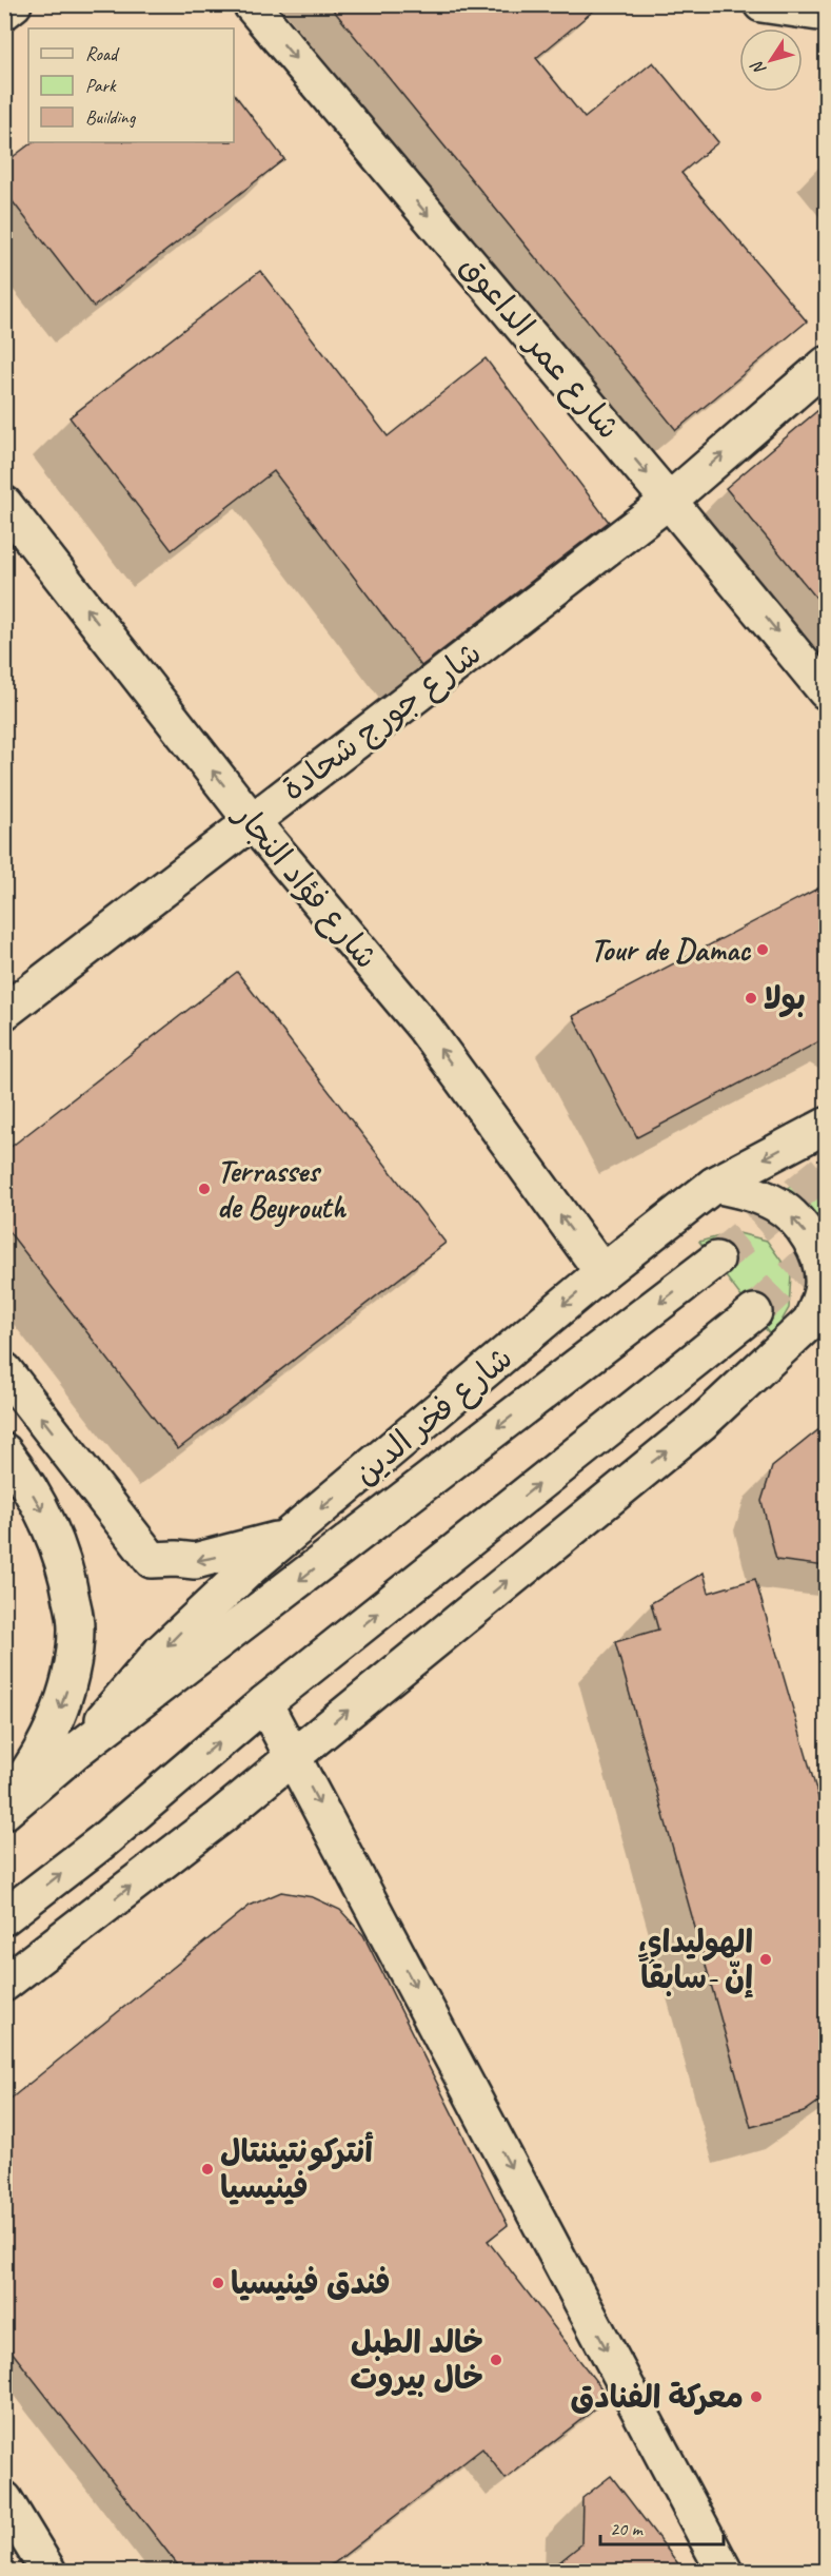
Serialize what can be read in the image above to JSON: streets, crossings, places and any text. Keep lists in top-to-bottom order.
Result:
{
  "streets": {
    "main road": [
      "شارع عمر الداعوق",
      "شارع جورج شحادة",
      "شارع فؤاد النجار",
      "شارع فخر الدين"
    ]
  },
  "crossings": [
    ["شارع عمر الداعوق", "شارع جورج شحادة"],
    ["شارع جورج شحادة", "شارع فؤاد النجار"],
    ["شارع فؤاد النجار", "شارع فخر الدين"]
  ],
  "one_way": ["شارع عمر الداعوق", "شارع فؤاد النجار"],
  "places": [
    "Tour de Damac",
    "بولا",
    "Terrasses de Beyrouth",
    "الهوليداي إنّ -سابقاً",
    "أنتركونتيننتال فينيسيا",
    "فندق فينيسيا",
    "خالد الطبل خال بيروت",
    "معركة الفنادق"
  ],
  "legend": ["Road", "Park", "Building"],
  "scale_bar": "20 m",
  "north": "bottom left"
}
